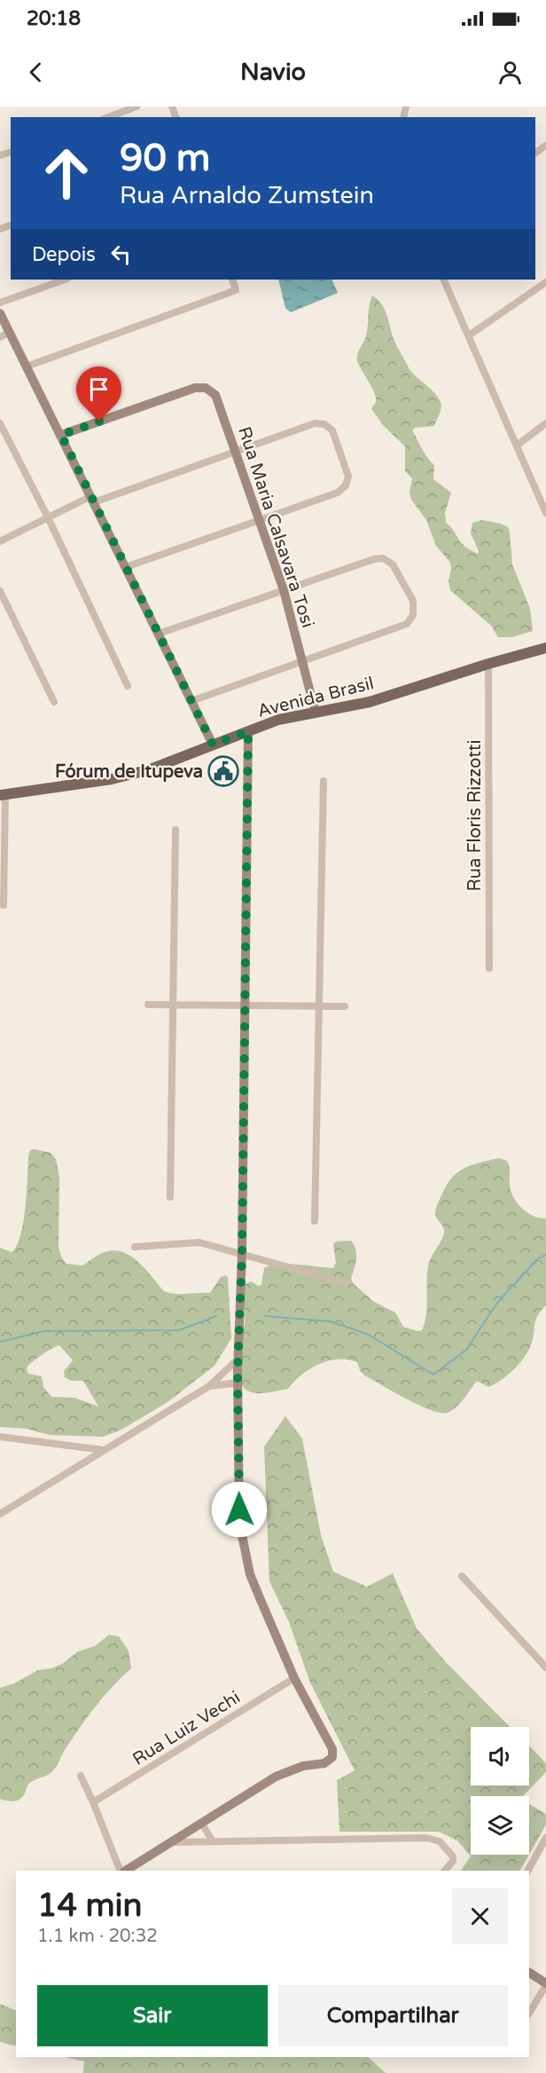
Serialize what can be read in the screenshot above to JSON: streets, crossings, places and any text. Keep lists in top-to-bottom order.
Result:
{
  "streets": {
    "main road": ["Avenida Brasil"],
    "street": ["Rua Maria Calsavara Tosi", "Rua Floris Rizzotti", "Rua Luiz Vechi"]
  },
  "crossings": [
    ["Rua Maria Calsavara Tosi", "Avenida Brasil"],
    ["Avenida Brasil", "Rua Floris Rizzotti"]
  ],
  "places": {
    "public building": ["Fórum de Itupeva"]
  },
  "page": {
    "status": "20:18",
    "header": "Navio",
    "turn": ["90 m", "Rua Arnaldo Zumstein"],
    "then": "Depois",
    "heading": ["14 min", "1.1 km · 20:32"],
    "buttons": ["Sair", "Compartilhar"]
  }
}
